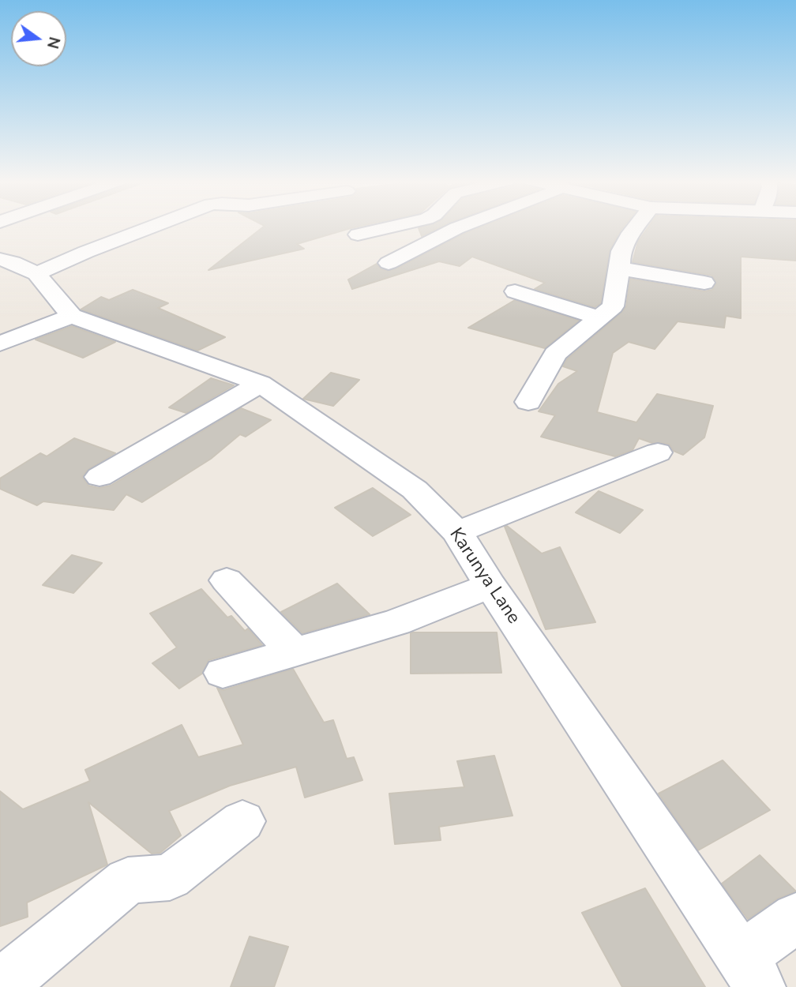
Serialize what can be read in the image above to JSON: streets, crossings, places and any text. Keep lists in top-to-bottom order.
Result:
{
  "streets": {
    "street": ["Karunya Lane"]
  },
  "north": "right"
}
